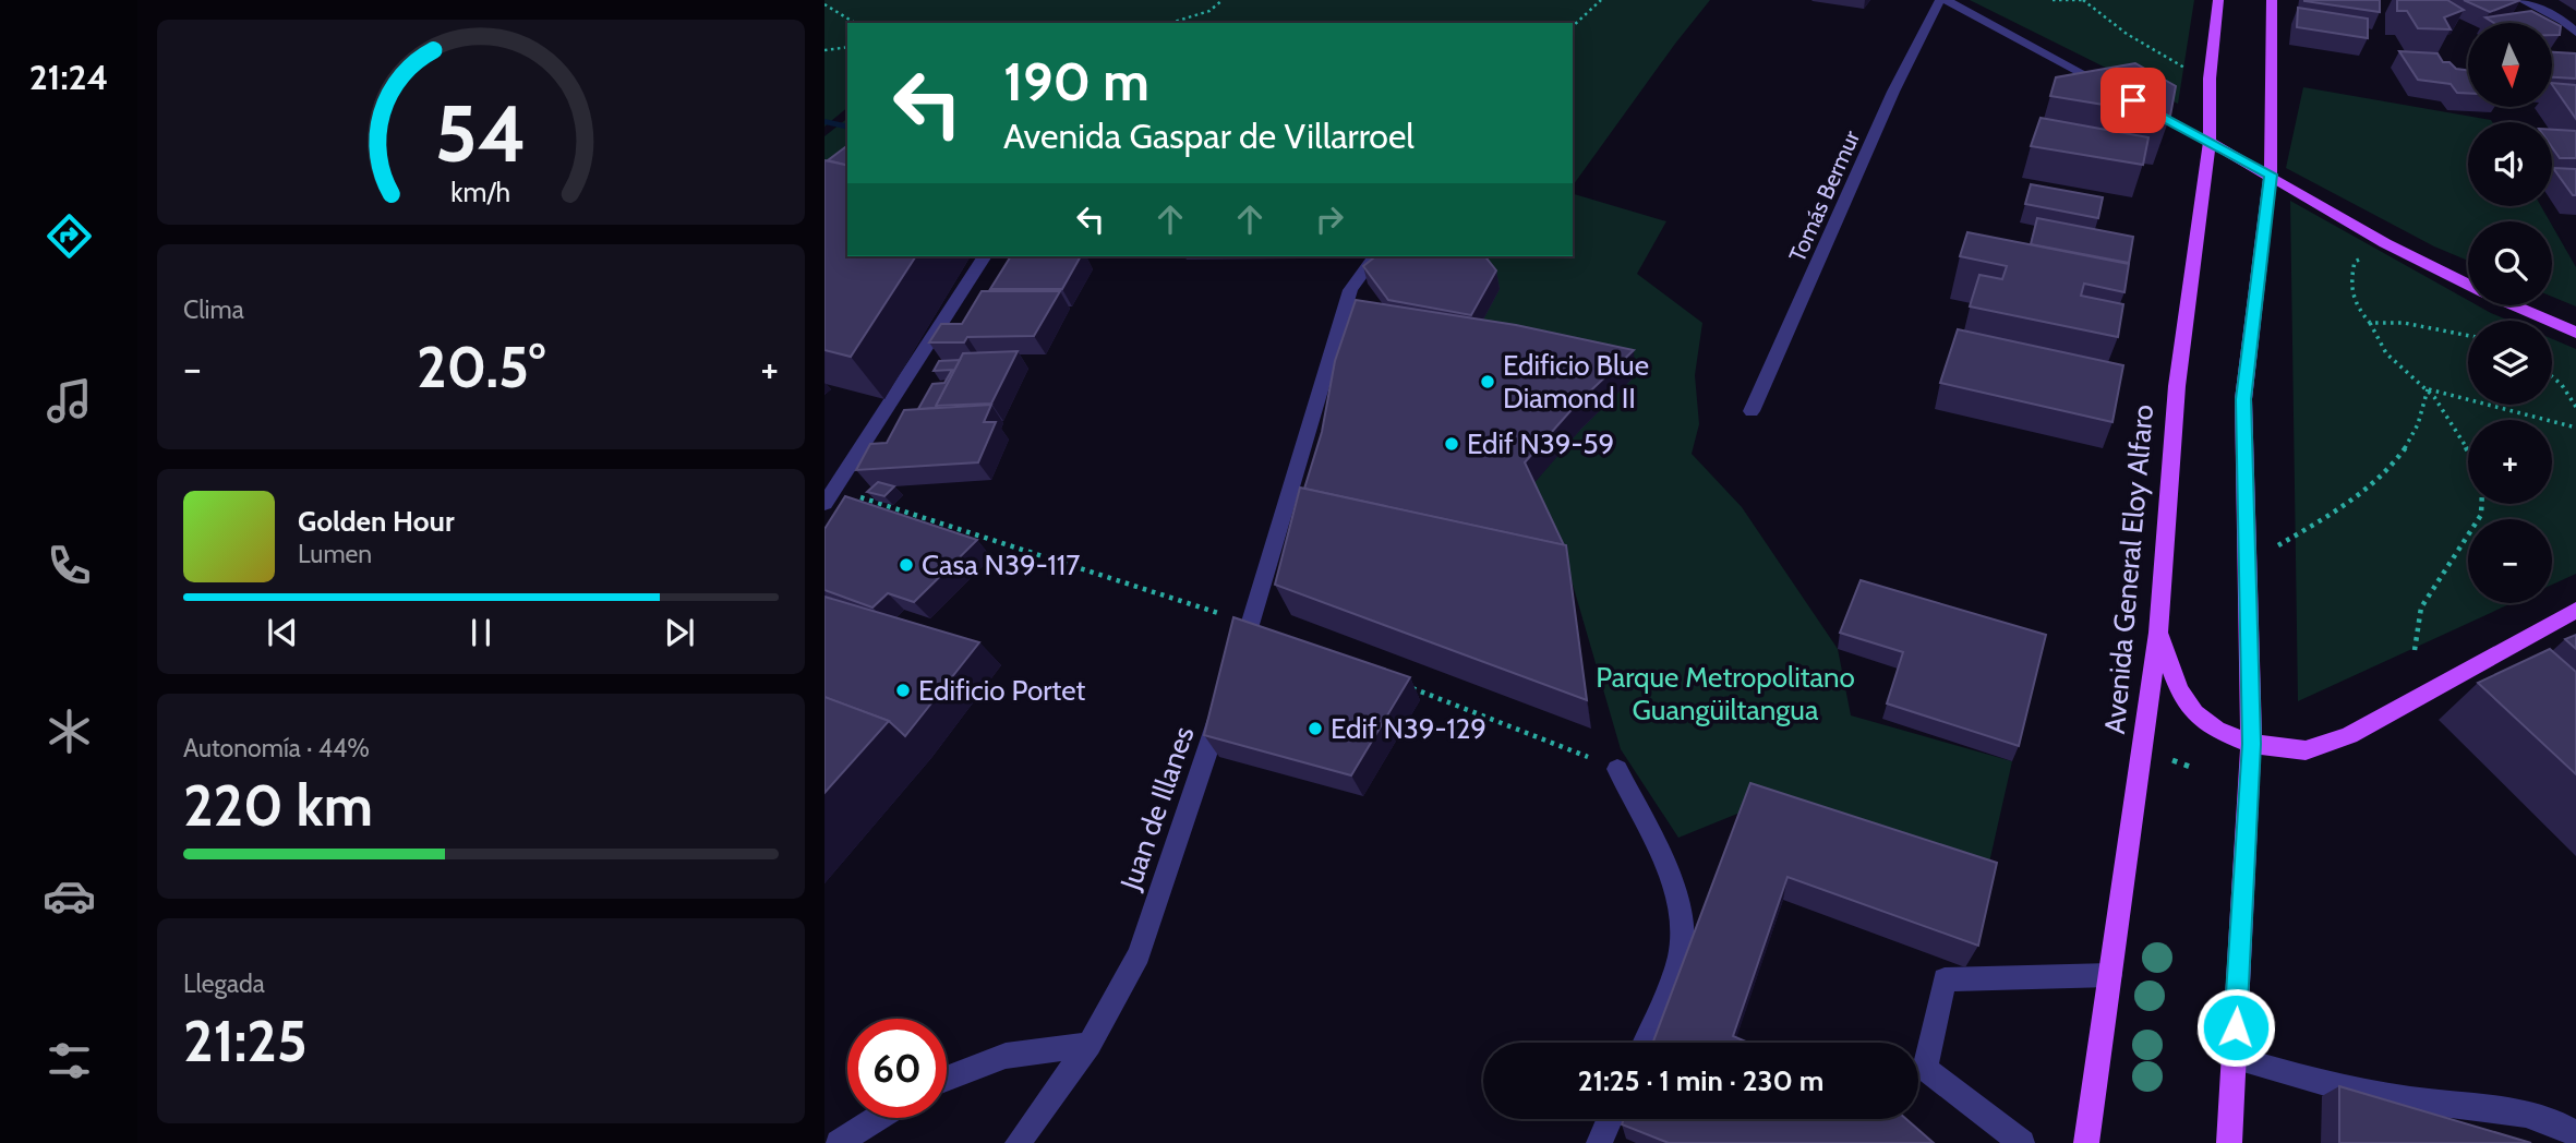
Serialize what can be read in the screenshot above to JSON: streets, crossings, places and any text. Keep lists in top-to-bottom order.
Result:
{
  "streets": {
    "main road": ["Avenida General Eloy Alfaro"],
    "street": ["Tomás Bermur", "Juan de Illanes"]
  },
  "parks": ["Parque Metropolitano Guangüiltangua"],
  "places": [
    "Edificio Blue Diamond II",
    "Edif N39-59",
    "Casa N39-117",
    "Edificio Portet",
    "Edif N39-129"
  ],
  "north": "bottom",
  "page": {
    "tabs": "21:24",
    "map_buttons": ["+", "−"],
    "turn": ["190 m", "Avenida Gaspar de Villarroel"],
    "tile": [
      "Clima",
      ["Autonomía · 44%", "220 km"],
      ["Llegada", "21:25"]
    ],
    "heat": ["−", "20.5°", "+"],
    "song": ["Golden Hour", "Lumen"],
    "limit": "60",
    "trip": "21:25 · 1 min · 230 m",
    "gauge": ["54", "km/h"]
  }
}
